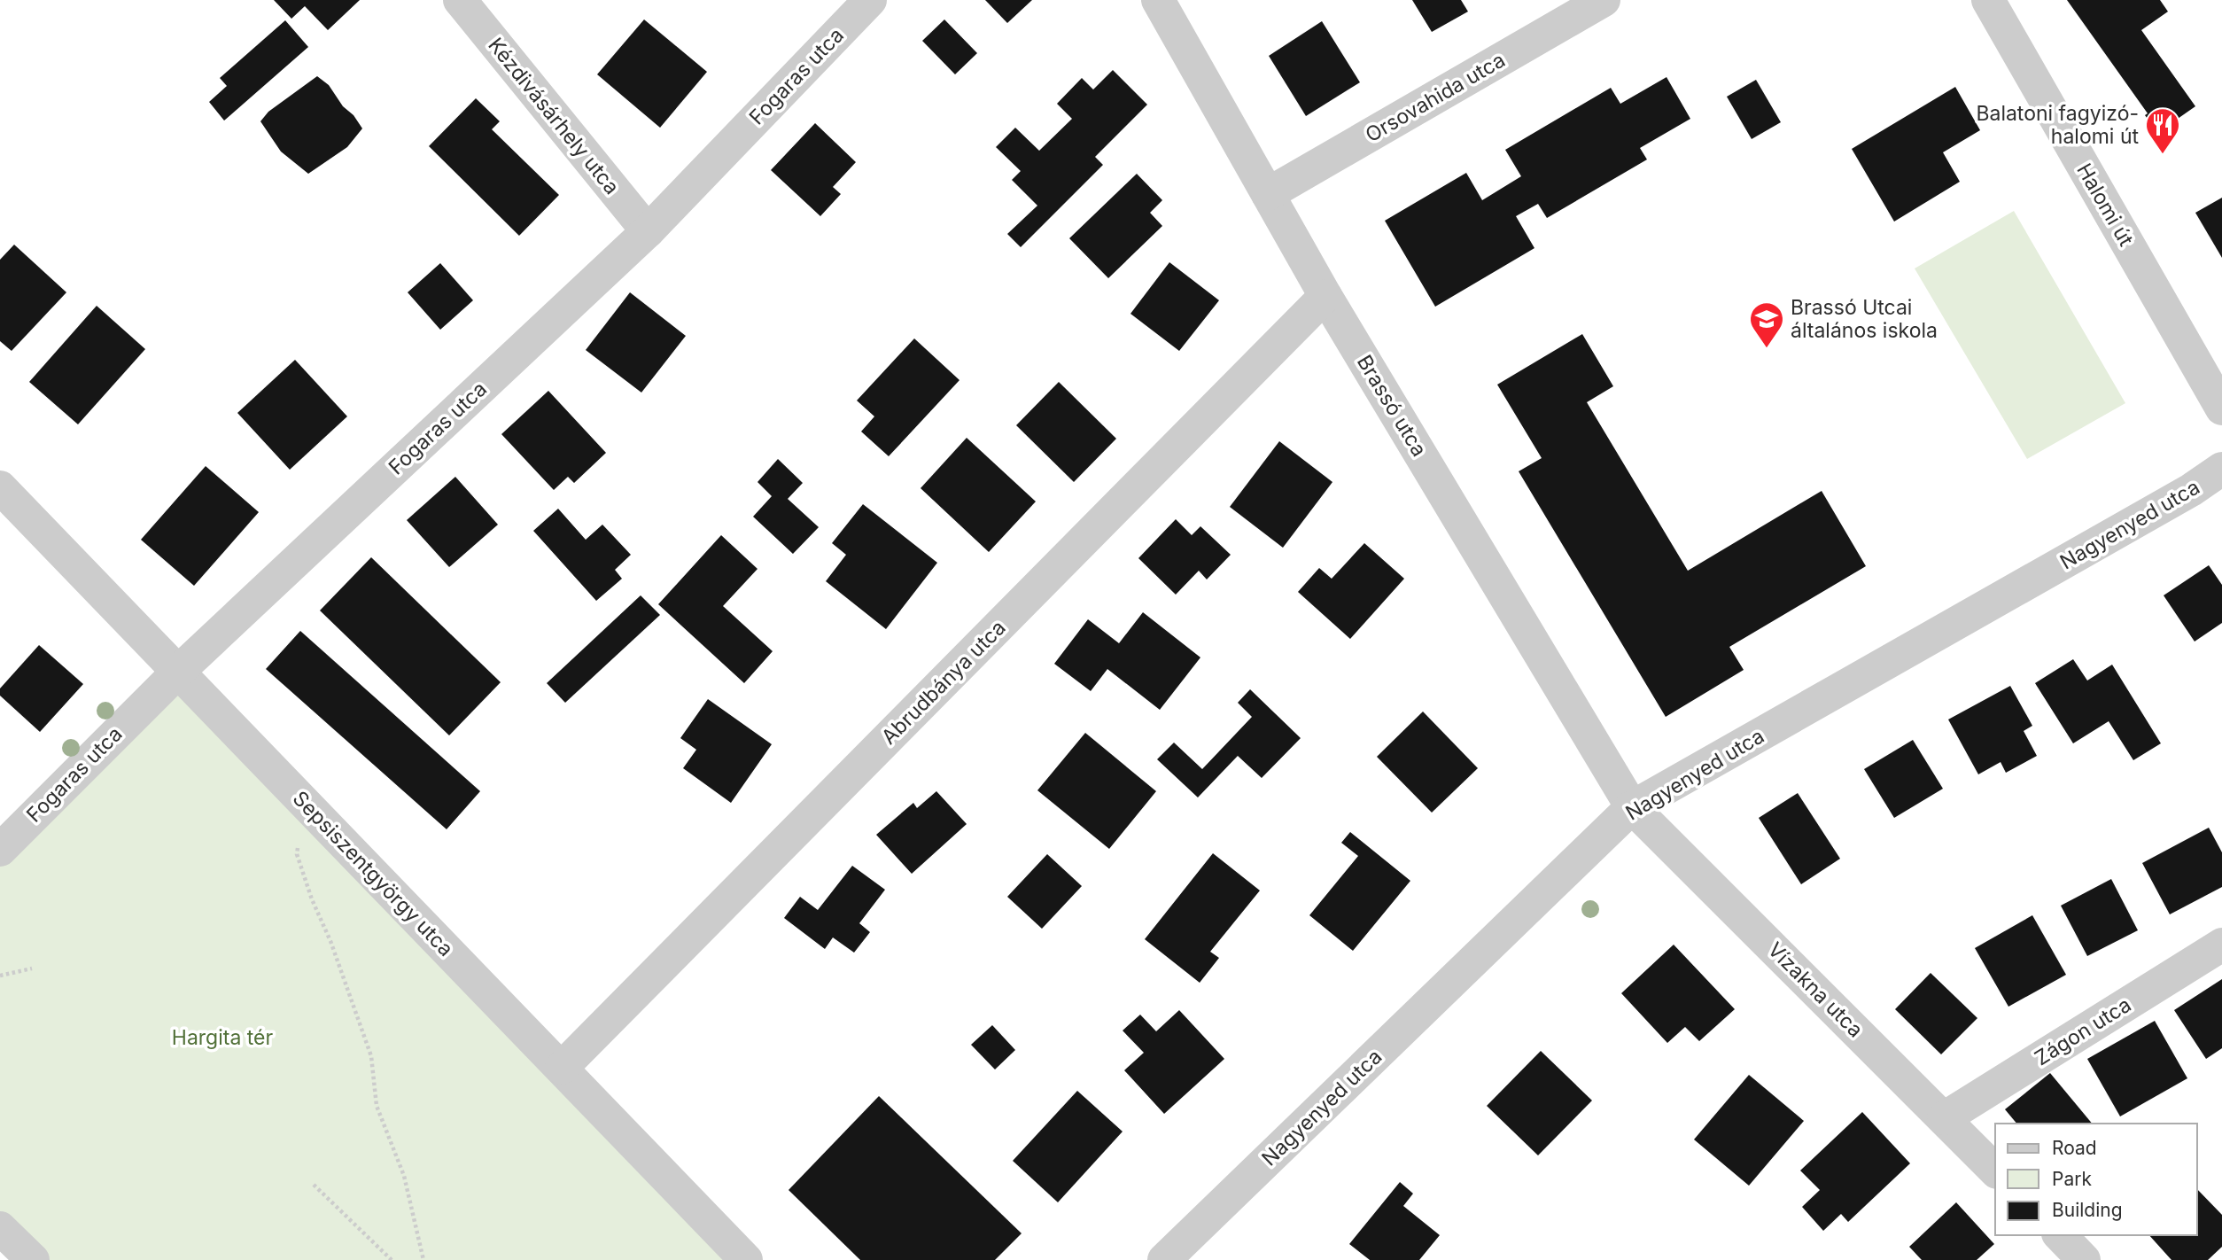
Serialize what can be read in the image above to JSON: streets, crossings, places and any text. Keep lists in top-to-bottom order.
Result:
{
  "streets": {
    "street": [
      "Fogaras utca",
      "Orsovahida utca",
      "Kézdivásárhely utca",
      "Halomi út",
      "Brassó utca",
      "Nagyenyed utca",
      "Abrudbánya utca",
      "Sepsiszentgyörgy utca",
      "Vízakna utca",
      "Zágon utca"
    ]
  },
  "crossings": [
    ["Fogaras utca", "Kézdivásárhely utca"],
    ["Fogaras utca", "Sepsiszentgyörgy utca"],
    ["Orsovahida utca", "Brassó utca"],
    ["Brassó utca", "Nagyenyed utca"],
    ["Brassó utca", "Abrudbánya utca"],
    ["Brassó utca", "Vízakna utca"],
    ["Nagyenyed utca", "Vízakna utca"],
    ["Abrudbánya utca", "Sepsiszentgyörgy utca"],
    ["Vízakna utca", "Zágon utca"]
  ],
  "parks": ["Hargita tér"],
  "places": {
    "restaurant": ["Balatoni fagyizó- halomi út"],
    "school or university": ["Brassó Utcai általános iskola"]
  },
  "legend": ["Road", "Park", "Building"]
}
